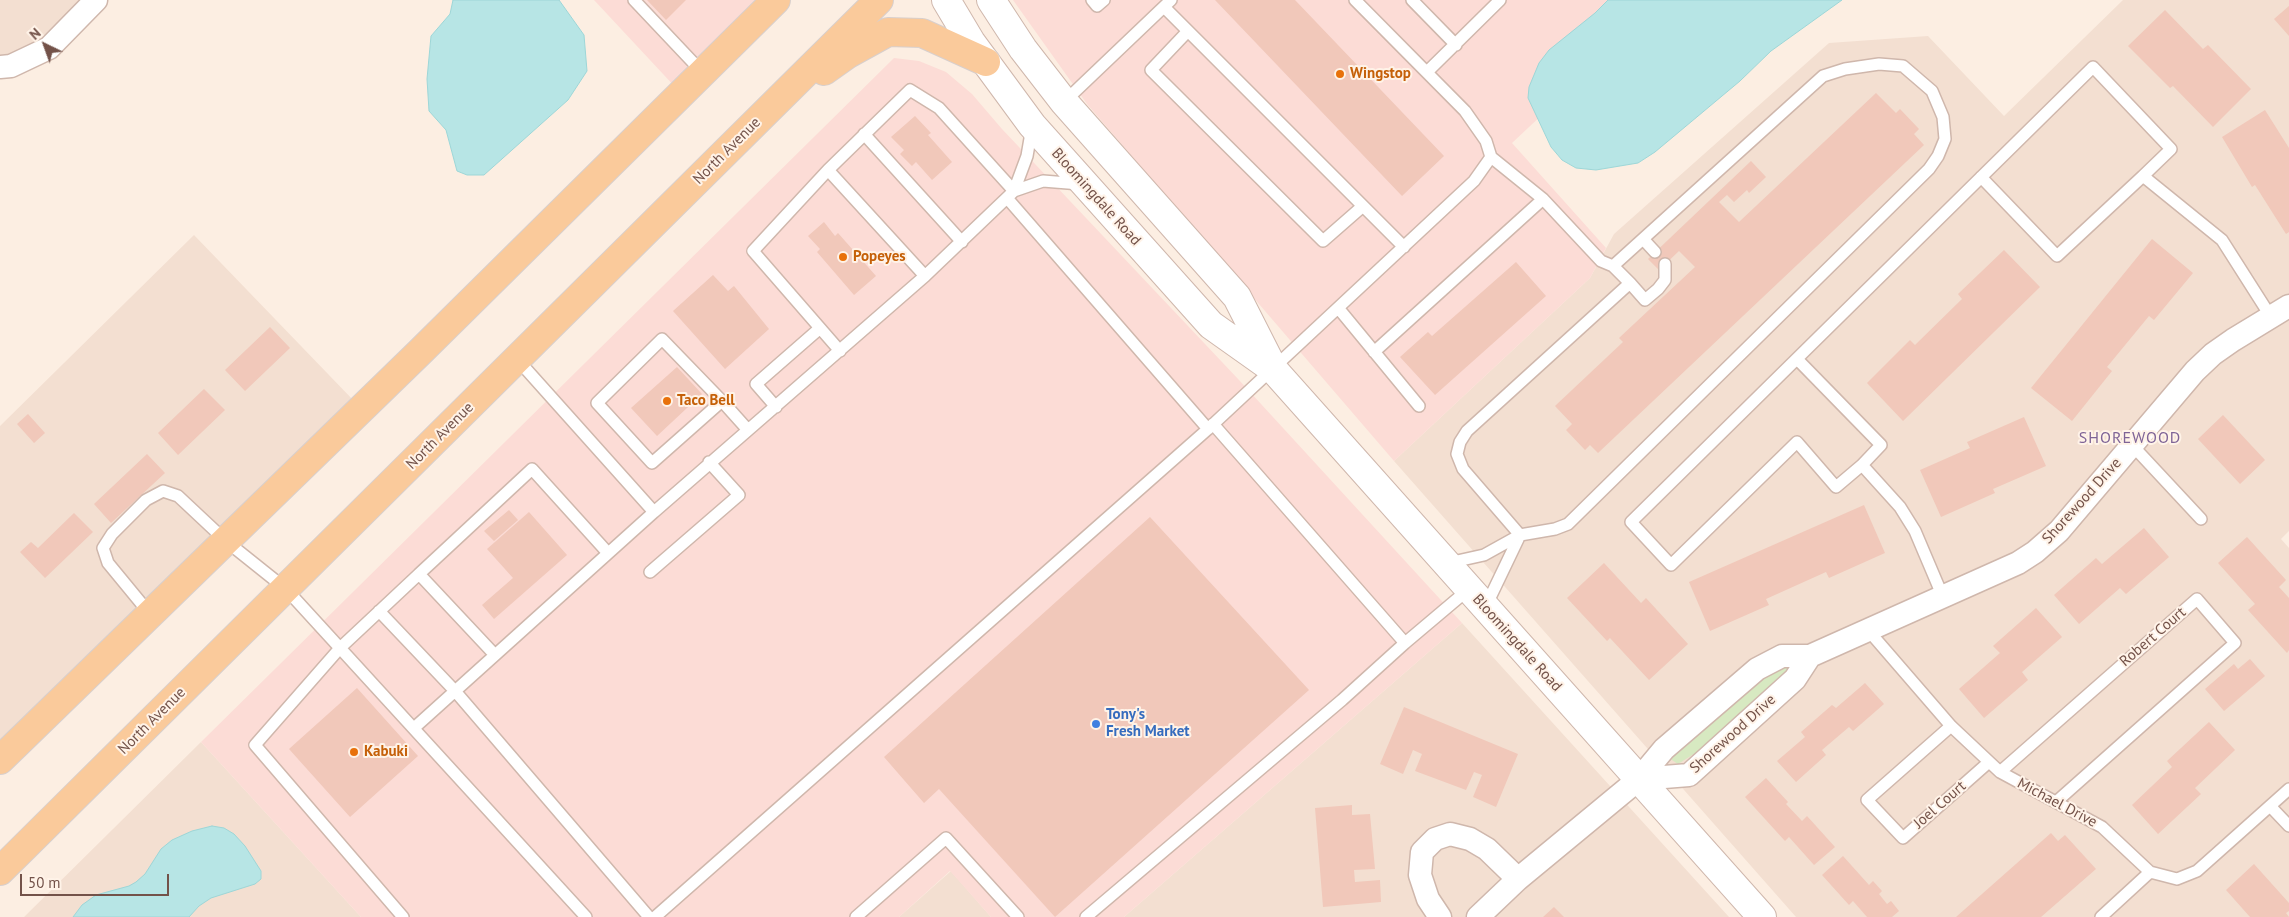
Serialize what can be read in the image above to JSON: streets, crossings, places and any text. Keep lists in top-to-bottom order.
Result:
{
  "streets": {
    "main road": ["North Avenue"],
    "street": ["Bloomingdale Road", "Shorewood Drive"],
    "lane": ["Robert Court", "Michael Drive", "Joel Court"]
  },
  "crossings": [
    ["Bloomingdale Road", "Shorewood Drive"],
    ["Shorewood Drive", "Michael Drive"],
    ["Robert Court", "Michael Drive"],
    ["Michael Drive", "Joel Court"]
  ],
  "districts": ["SHOREWOOD"],
  "places": [
    "Wingstop",
    "Popeyes",
    "Taco Bell",
    "Tony's Fresh Market",
    "Kabuki"
  ],
  "scale_bar": "50 m",
  "north": "top left"
}
